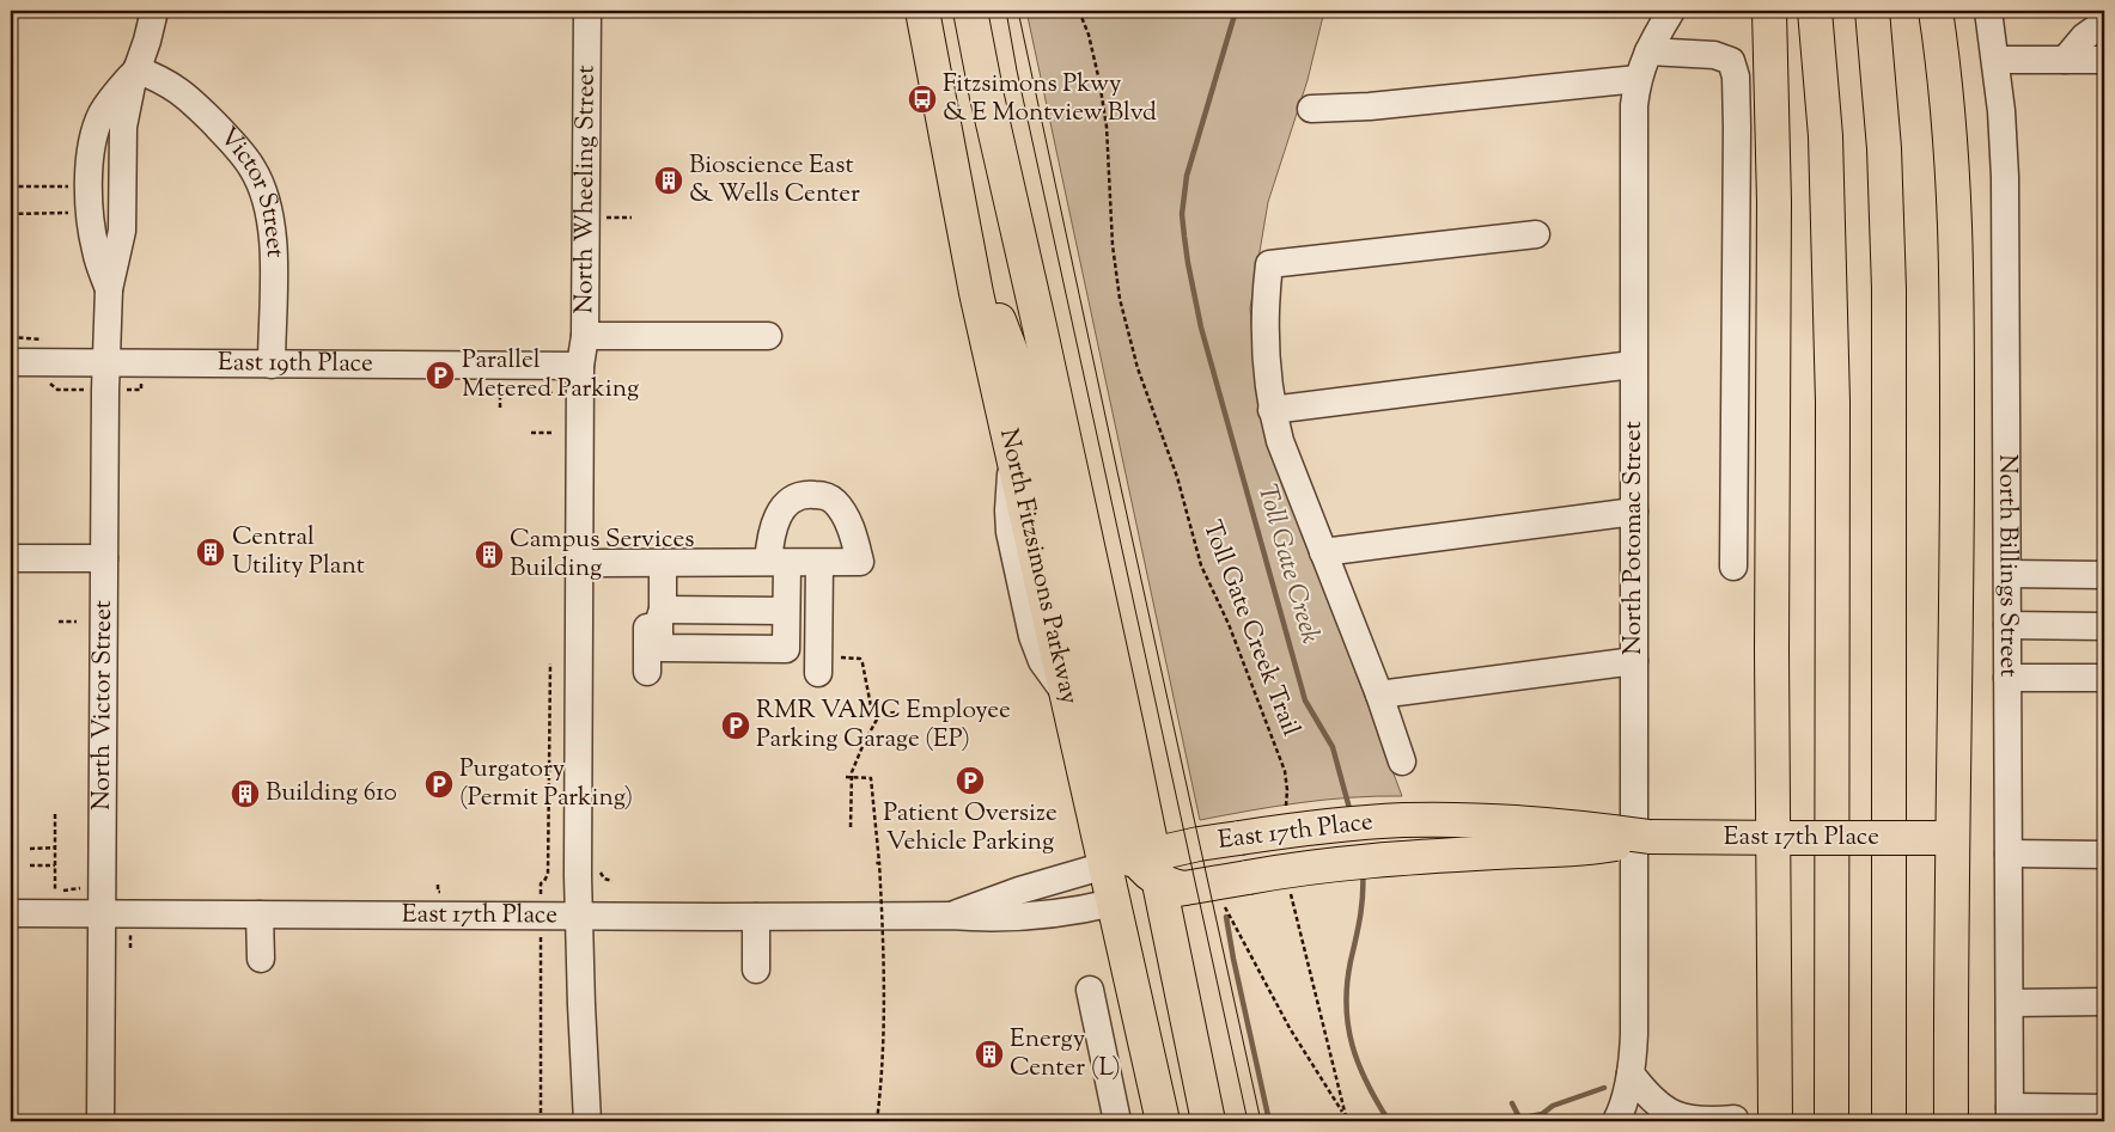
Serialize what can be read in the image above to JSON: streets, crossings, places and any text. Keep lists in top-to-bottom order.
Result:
{
  "streets": {
    "main road": ["North Fitzsimons Parkway", "East 17th Place"],
    "street": [
      "North Wheeling Street",
      "Victor Street",
      "East 19th Place",
      "North Potomac Street",
      "North Billings Street",
      "North Victor Street"
    ],
    "path": ["Toll Gate Creek Trail"]
  },
  "crossings": [
    ["North Wheeling Street", "East 19th Place"],
    ["North Wheeling Street", "East 17th Place"],
    ["Victor Street", "East 19th Place"],
    ["Victor Street", "North Victor Street"],
    ["East 19th Place", "North Victor Street"],
    ["North Fitzsimons Parkway", "East 17th Place"],
    ["North Victor Street", "East 17th Place"]
  ],
  "water": ["Toll Gate Creek"],
  "places": {
    "bus stop": ["Fitzsimons Pkwy & E Montview Blvd"],
    "building": [
      "Bioscience East & Wells Center",
      "Central Utility Plant",
      "Campus Services Building",
      "Building 610",
      "Energy Center (L)"
    ],
    "parking": [
      "Parallel Metered Parking",
      "RMR VAMC Employee Parking Garage (EP)",
      "Patient Oversize Vehicle Parking",
      "Purgatory (Permit Parking)"
    ]
  }
}
